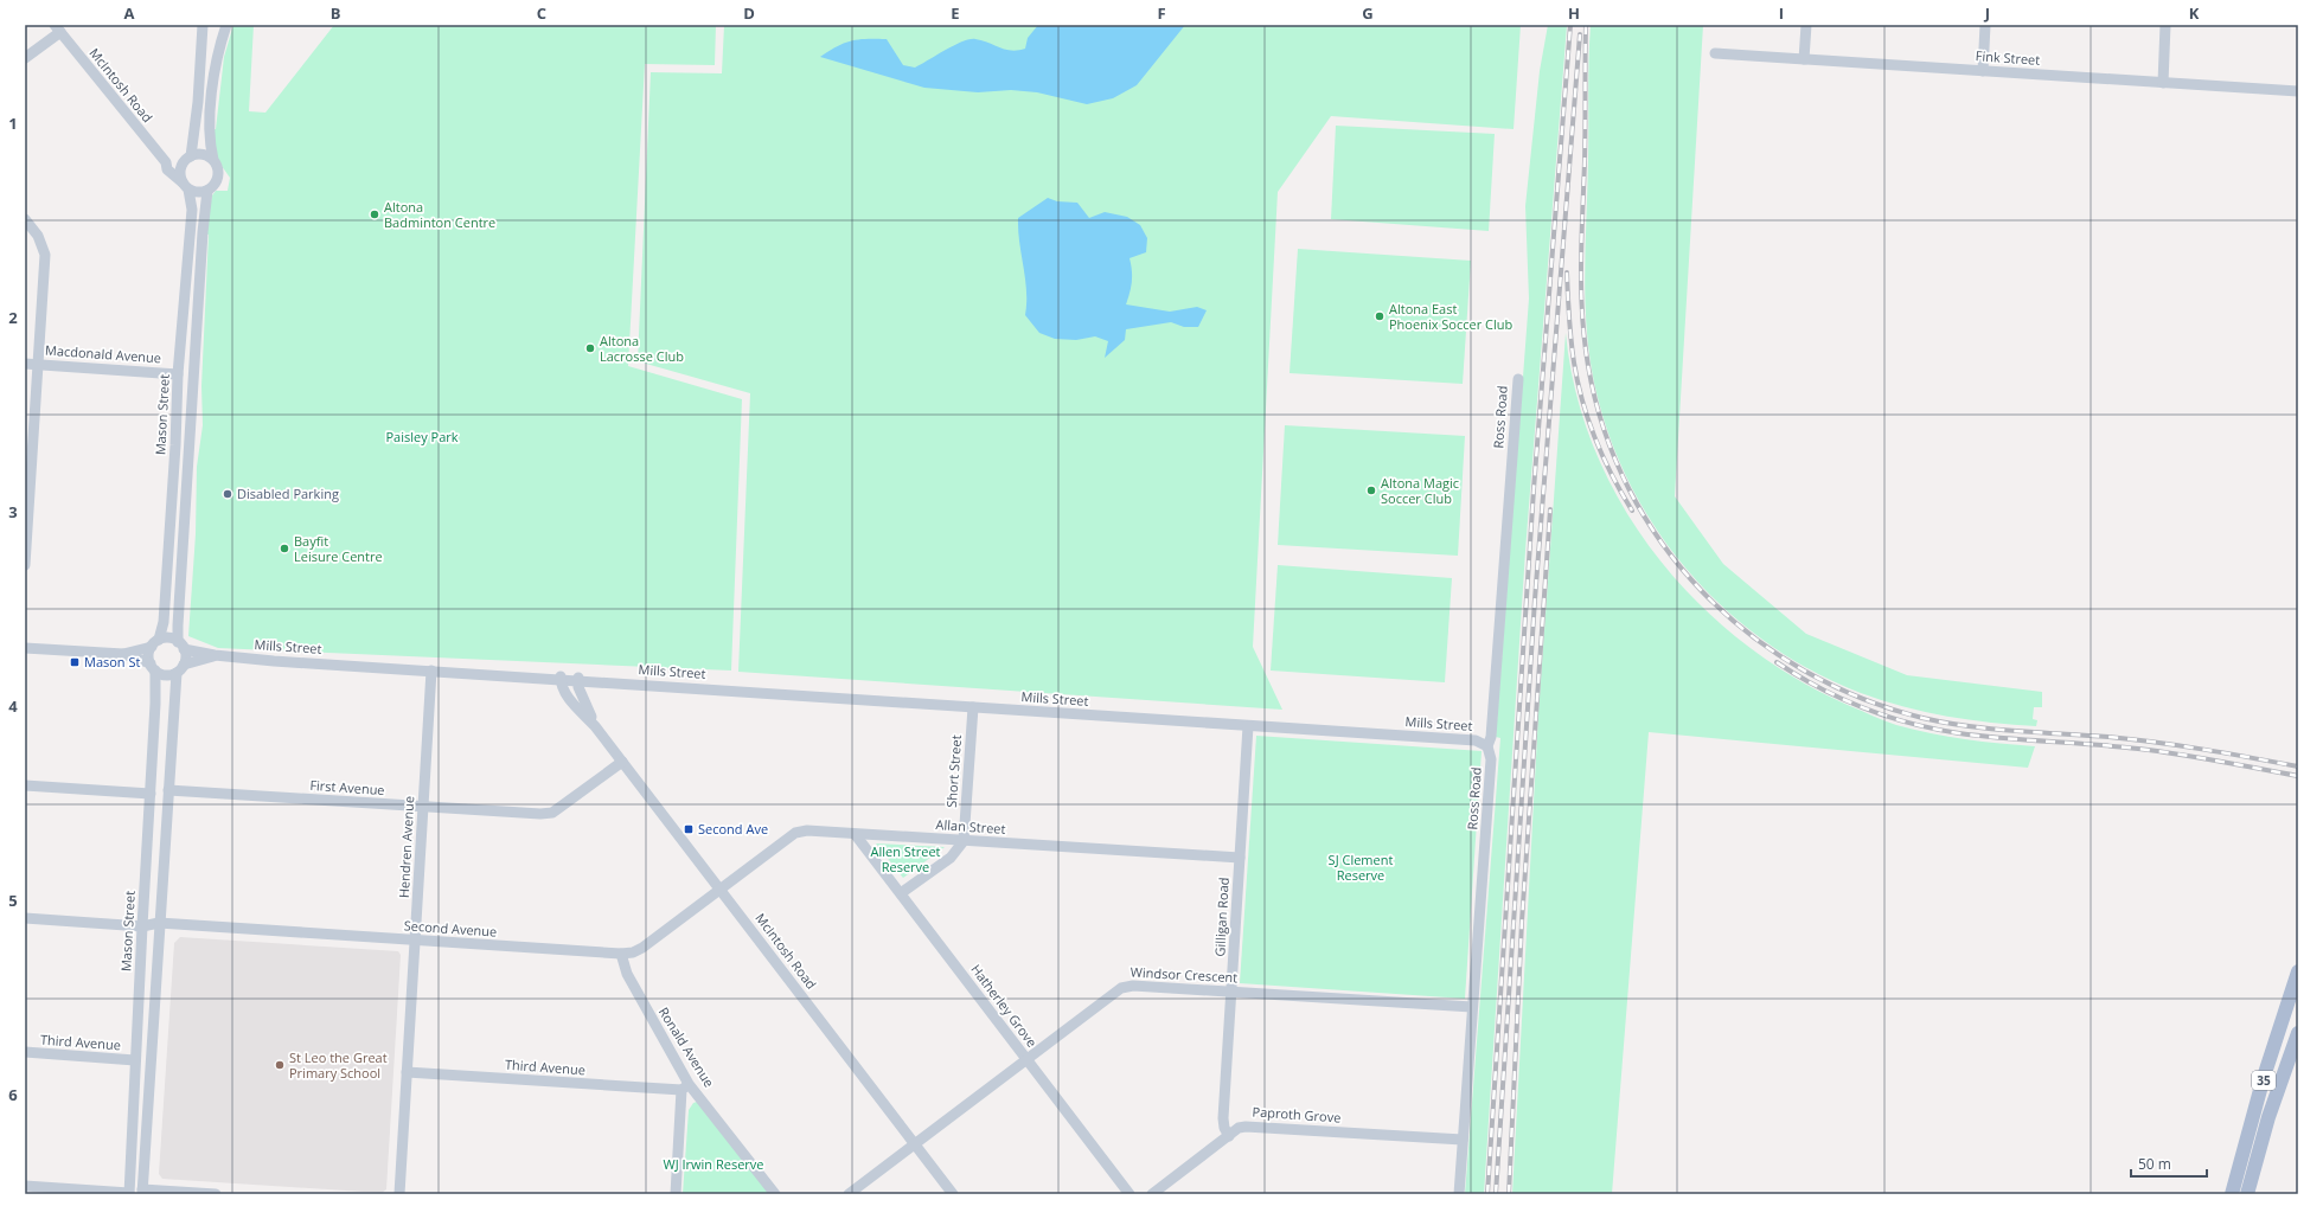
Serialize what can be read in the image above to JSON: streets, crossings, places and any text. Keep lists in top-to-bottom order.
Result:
{
  "streets": {
    "main road": ["35"],
    "street": [
      "Fink Street",
      "McIntosh Road",
      "Macdonald Avenue",
      "Mason Street",
      "Ross Road",
      "Mills Street",
      "Short Street",
      "First Avenue",
      "Allan Street",
      "Hendren Avenue",
      "Gilligan Road",
      "Second Avenue",
      "Windsor Crescent",
      "Hatherley Grove",
      "Third Avenue",
      "Ronald Avenue",
      "Paproth Grove"
    ]
  },
  "crossings": [
    ["McIntosh Road", "Mason Street"],
    ["McIntosh Road", "Mills Street"],
    ["McIntosh Road", "First Avenue"],
    ["McIntosh Road", "Allan Street"],
    ["McIntosh Road", "Second Avenue"],
    ["McIntosh Road", "Windsor Crescent"],
    ["Macdonald Avenue", "Mason Street"],
    ["Mason Street", "Mills Street"],
    ["Mason Street", "Second Avenue"],
    ["Mason Street", "Third Avenue"],
    ["Ross Road", "Mills Street"],
    ["Ross Road", "Windsor Crescent"],
    ["Ross Road", "Paproth Grove"],
    ["Mills Street", "Short Street"],
    ["Mills Street", "Hendren Avenue"],
    ["Mills Street", "Gilligan Road"],
    ["Short Street", "Allan Street"],
    ["First Avenue", "Hendren Avenue"],
    ["Allan Street", "Gilligan Road"],
    ["Allan Street", "Second Avenue"],
    ["Allan Street", "Hatherley Grove"],
    ["Hendren Avenue", "Second Avenue"],
    ["Hendren Avenue", "Third Avenue"],
    ["Gilligan Road", "Windsor Crescent"],
    ["Gilligan Road", "Paproth Grove"],
    ["Second Avenue", "Ronald Avenue"],
    ["Windsor Crescent", "Hatherley Grove"],
    ["Third Avenue", "Ronald Avenue"]
  ],
  "parks": [
    "Paisley Park",
    "Allen Street Reserve",
    "SJ Clement Reserve",
    "WJ Irwin Reserve"
  ],
  "places": {
    "other": [
      "Altona Badminton Centre",
      "Altona East Phoenix Soccer Club",
      "Altona Lacrosse Club",
      "Altona Magic Soccer Club",
      "Disabled Parking",
      "Bayfit Leisure Centre",
      "St Leo the Great Primary School"
    ],
    "transit": ["Mason St", "Second Ave"]
  },
  "scale_bar": "50 m",
  "grid": {
    "columns": [
      "A",
      "B",
      "C",
      "D",
      "E",
      "F",
      "G",
      "H",
      "I",
      "J",
      "K"
    ],
    "rows": [
      "1",
      "2",
      "3",
      "4",
      "5",
      "6"
    ]
  }
}
